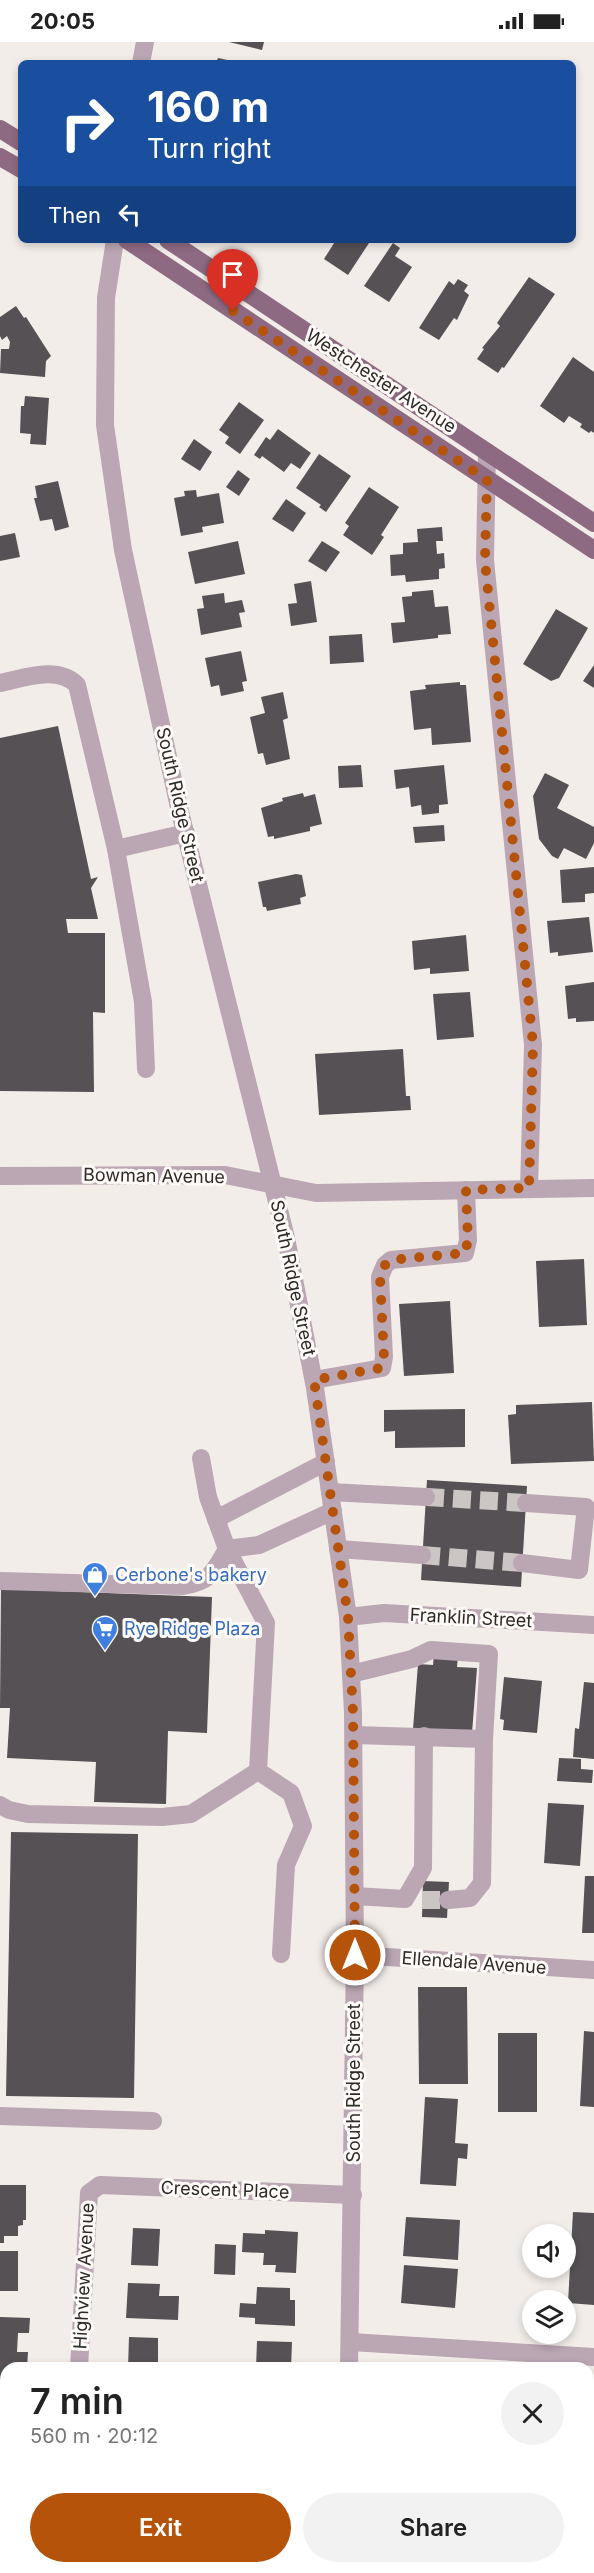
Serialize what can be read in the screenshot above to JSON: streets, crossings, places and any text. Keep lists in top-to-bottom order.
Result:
{
  "streets": {
    "main road": ["Westchester Avenue"],
    "street": [
      "South Ridge Street",
      "Bowman Avenue",
      "Franklin Street",
      "Ellendale Avenue",
      "Crescent Place",
      "Highview Avenue"
    ]
  },
  "crossings": [
    ["South Ridge Street", "Bowman Avenue"],
    ["South Ridge Street", "Franklin Street"],
    ["South Ridge Street", "Ellendale Avenue"],
    ["South Ridge Street", "Crescent Place"],
    ["Crescent Place", "Highview Avenue"]
  ],
  "places": {
    "shop": ["Cerbone's bakery"],
    "supermarket": ["Rye Ridge Plaza"]
  },
  "page": {
    "status": "20:05",
    "turn": ["160 m", "Turn right"],
    "then": "Then",
    "heading": ["7 min", "560 m · 20:12"],
    "buttons": ["Exit", "Share"]
  }
}
